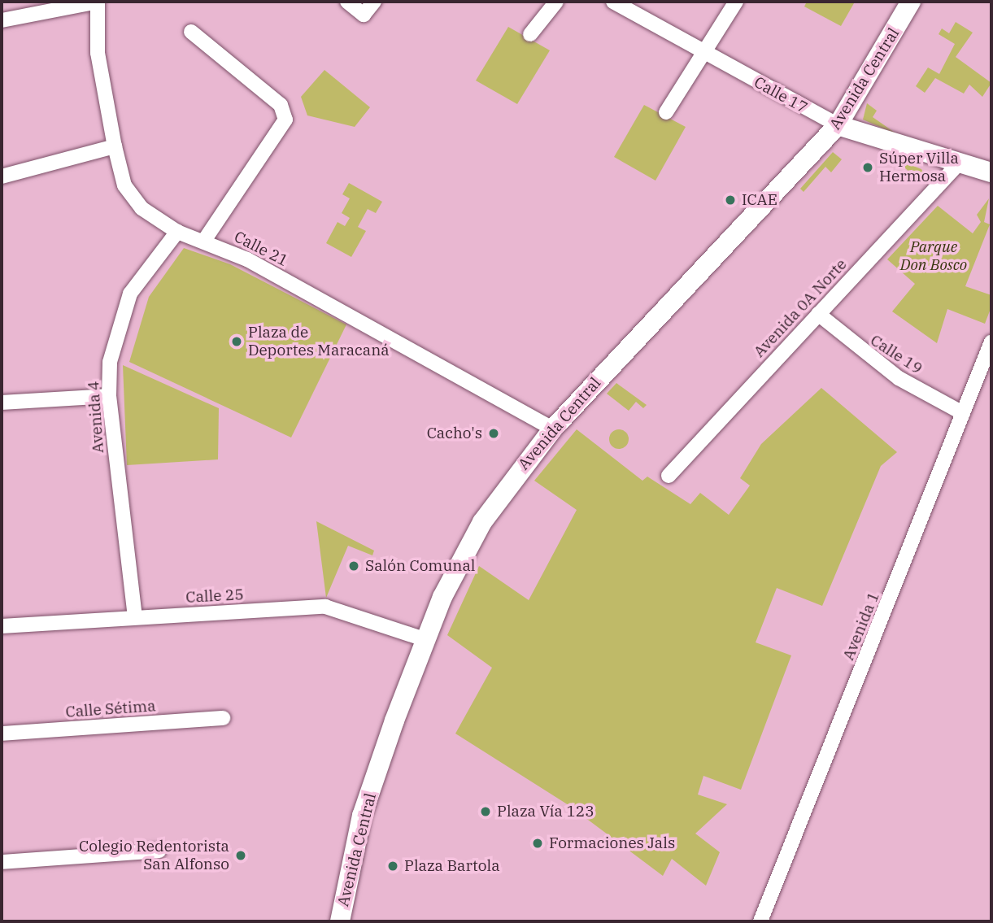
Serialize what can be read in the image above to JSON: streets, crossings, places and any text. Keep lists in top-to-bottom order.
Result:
{
  "streets": {
    "main road": ["Avenida Central", "Calle 17"],
    "street": [
      "Calle 21",
      "Avenida 0A Norte",
      "Calle 19",
      "Avenida 4",
      "Calle 25",
      "Avenida 1",
      "Calle Sétima"
    ]
  },
  "crossings": [
    ["Avenida Central", "Calle 17"],
    ["Avenida Central", "Calle 21"],
    ["Avenida Central", "Calle 25"],
    ["Calle 17", "Avenida 0A Norte"],
    ["Calle 21", "Avenida 4"],
    ["Avenida 0A Norte", "Calle 19"],
    ["Calle 19", "Avenida 1"],
    ["Avenida 4", "Calle 25"]
  ],
  "parks": ["Parque Don Bosco"],
  "places": [
    "Súper Villa Hermosa",
    "ICAE",
    "Plaza de Deportes Maracaná",
    "Cacho's",
    "Salón Comunal",
    "Plaza Vía 123",
    "Formaciones Jals",
    "Colegio Redentorista San Alfonso",
    "Plaza Bartola"
  ]
}
